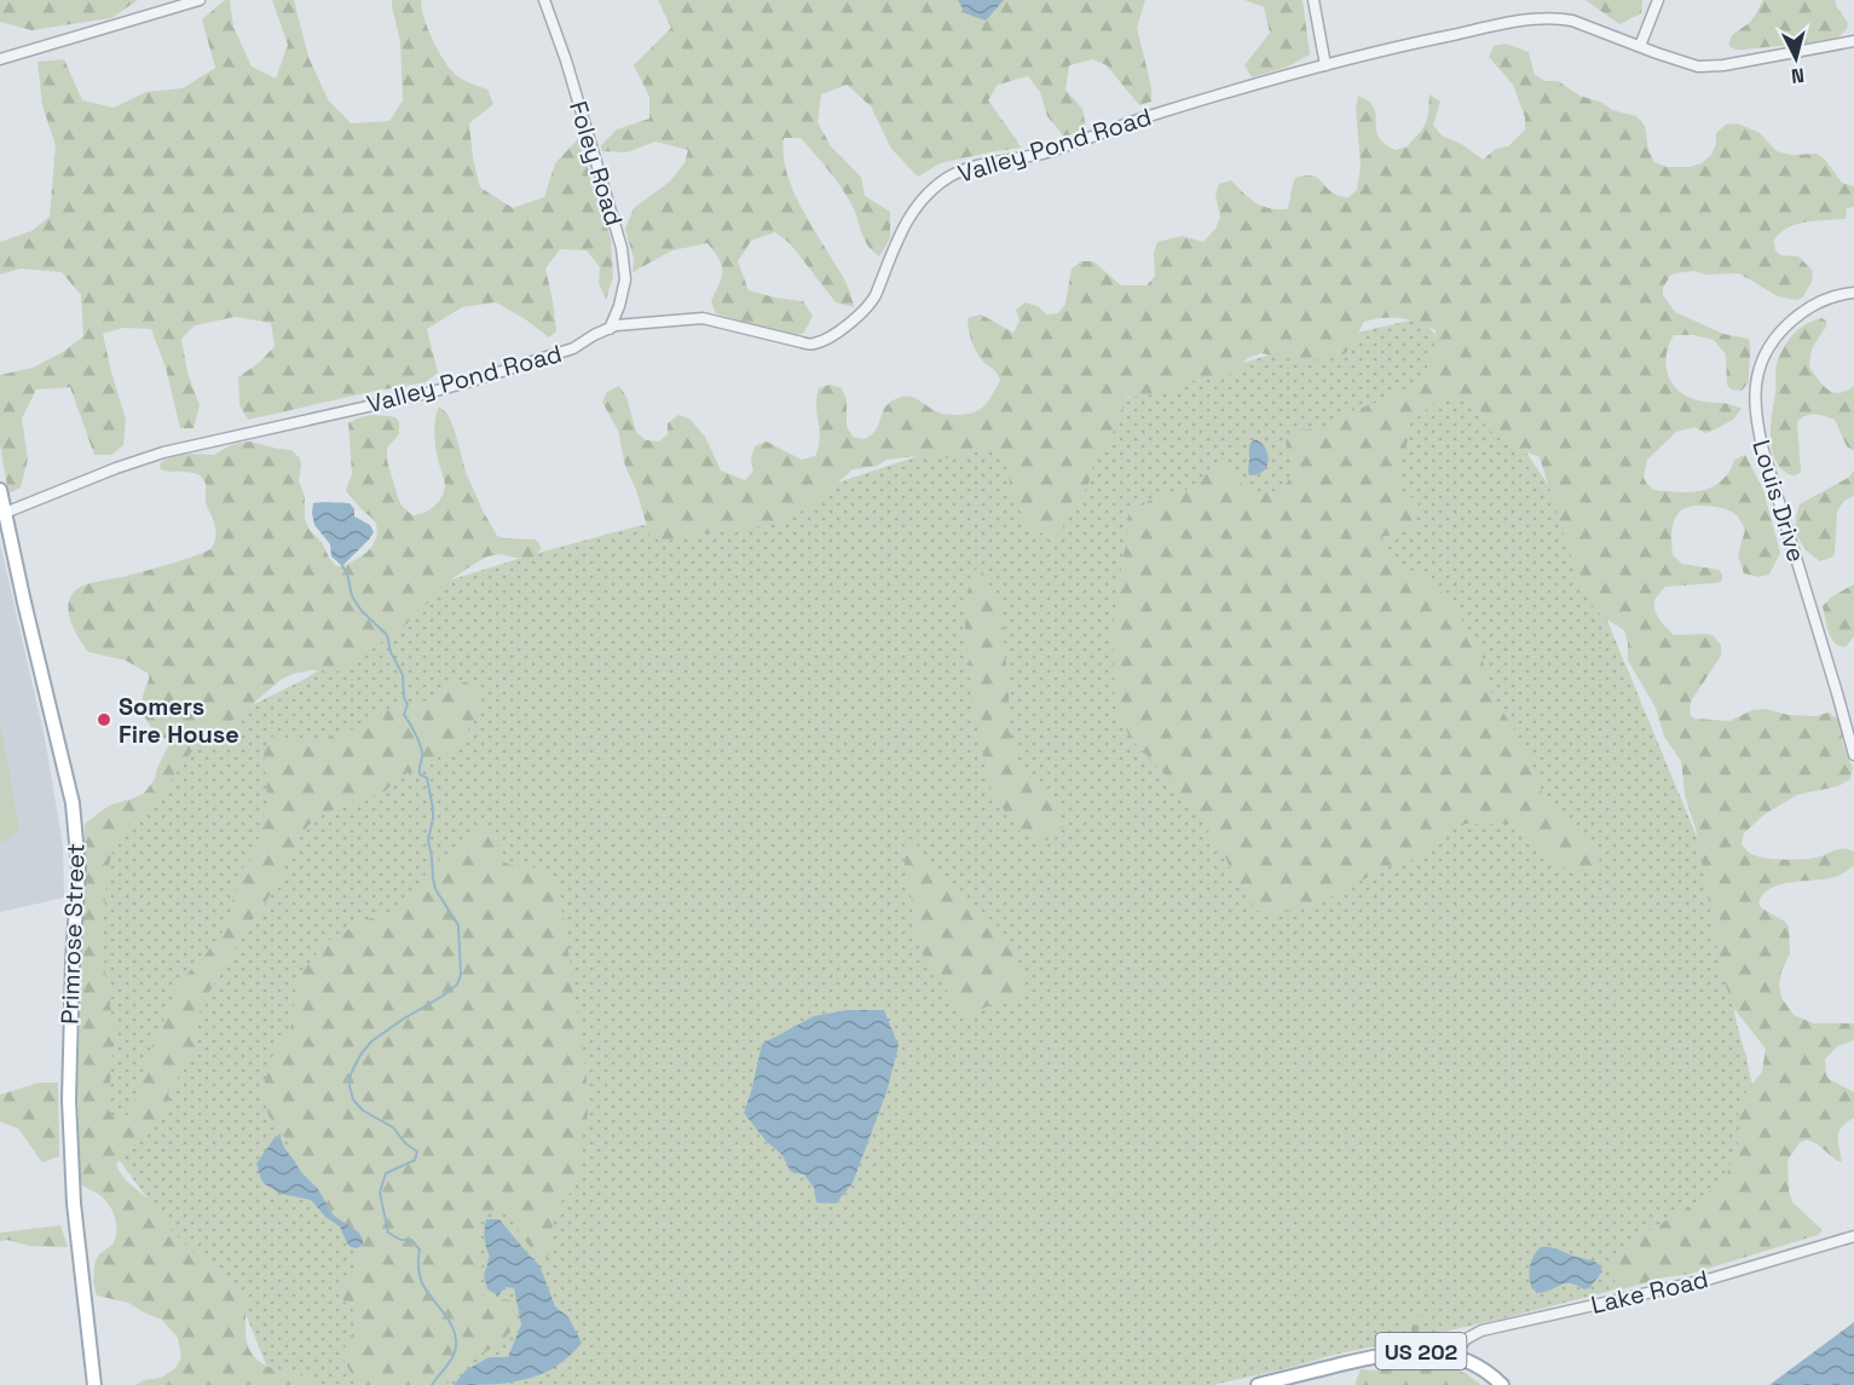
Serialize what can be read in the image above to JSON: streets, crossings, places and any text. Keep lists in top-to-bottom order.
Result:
{
  "streets": {
    "main road": ["Primrose Street", "US 202"],
    "street": [
      "Valley Pond Road",
      "Foley Road",
      "Louis Drive",
      "Lake Road"
    ]
  },
  "crossings": [
    ["Valley Pond Road", "Foley Road"],
    ["Valley Pond Road", "Primrose Street"],
    ["Lake Road", "US 202"]
  ],
  "places": ["Somers Fire House"],
  "north": "bottom"
}
